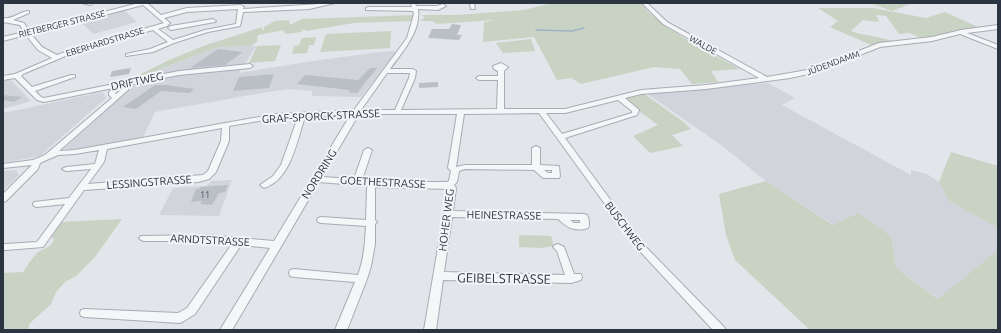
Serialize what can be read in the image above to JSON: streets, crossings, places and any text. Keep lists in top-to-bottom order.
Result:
{
  "streets": {
    "street": [
      "RIETBERGER STRASSE",
      "EBERHARDSTRASSE",
      "WALDE",
      "JÜDENDAMM",
      "DRIFTWEG",
      "GRAF-SPORCK-STRASSE",
      "NORDRING",
      "LESSINGSTRASSE",
      "GOETHESTRASSE",
      "HEINESTRASSE",
      "HOHER WEG",
      "BUSCHWEG",
      "ARNDTSTRASSE",
      "GEIBELSTRASSE"
    ]
  },
  "crossings": [
    ["EBERHARDSTRASSE", "DRIFTWEG"],
    ["WALDE", "JÜDENDAMM"],
    ["JÜDENDAMM", "GRAF-SPORCK-STRASSE"],
    ["GRAF-SPORCK-STRASSE", "NORDRING"],
    ["GRAF-SPORCK-STRASSE", "LESSINGSTRASSE"],
    ["GRAF-SPORCK-STRASSE", "HOHER WEG"],
    ["GRAF-SPORCK-STRASSE", "BUSCHWEG"],
    ["NORDRING", "GOETHESTRASSE"],
    ["NORDRING", "ARNDTSTRASSE"],
    ["GOETHESTRASSE", "HOHER WEG"],
    ["HEINESTRASSE", "HOHER WEG"],
    ["HOHER WEG", "GEIBELSTRASSE"]
  ],
  "house_numbers": ["11"]
}
